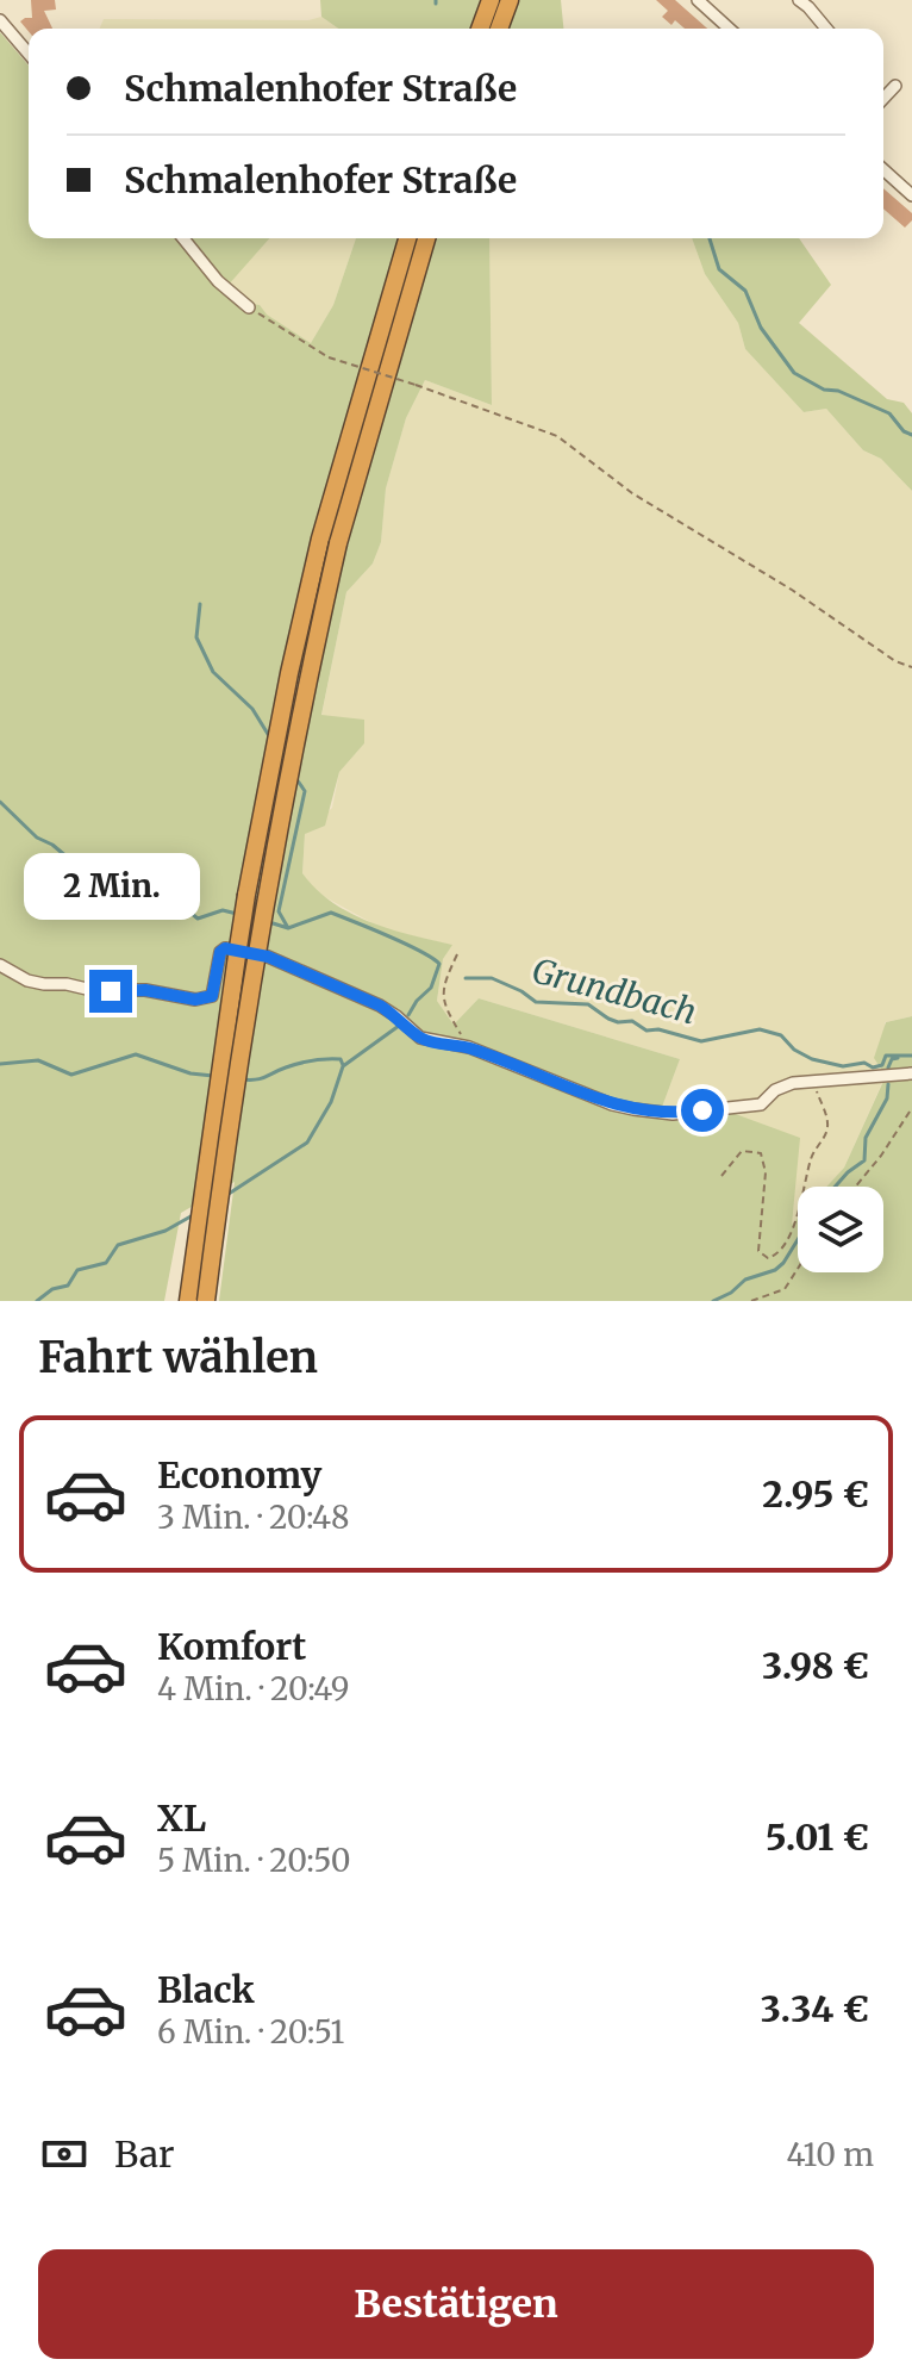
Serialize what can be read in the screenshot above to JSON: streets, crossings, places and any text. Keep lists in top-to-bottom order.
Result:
{
  "water": ["Grundbach"],
  "page": {
    "banner": ["Schmalenhofer Straße", "Schmalenhofer Straße"],
    "bubble": "2 Min.",
    "heading": "Fahrt wählen",
    "list": [
      {
        "name": "Economy",
        "note": "3 Min. · 20:48",
        "value": "2.95 €"
      },
      {
        "name": "Komfort",
        "note": "4 Min. · 20:49",
        "value": "3.98 €"
      },
      {
        "name": "XL",
        "note": "5 Min. · 20:50",
        "value": "5.01 €"
      },
      {
        "name": "Black",
        "note": "6 Min. · 20:51",
        "value": "3.34 €"
      }
    ],
    "pay": ["Bar", "410 m"],
    "buttons": "Bestätigen"
  }
}
